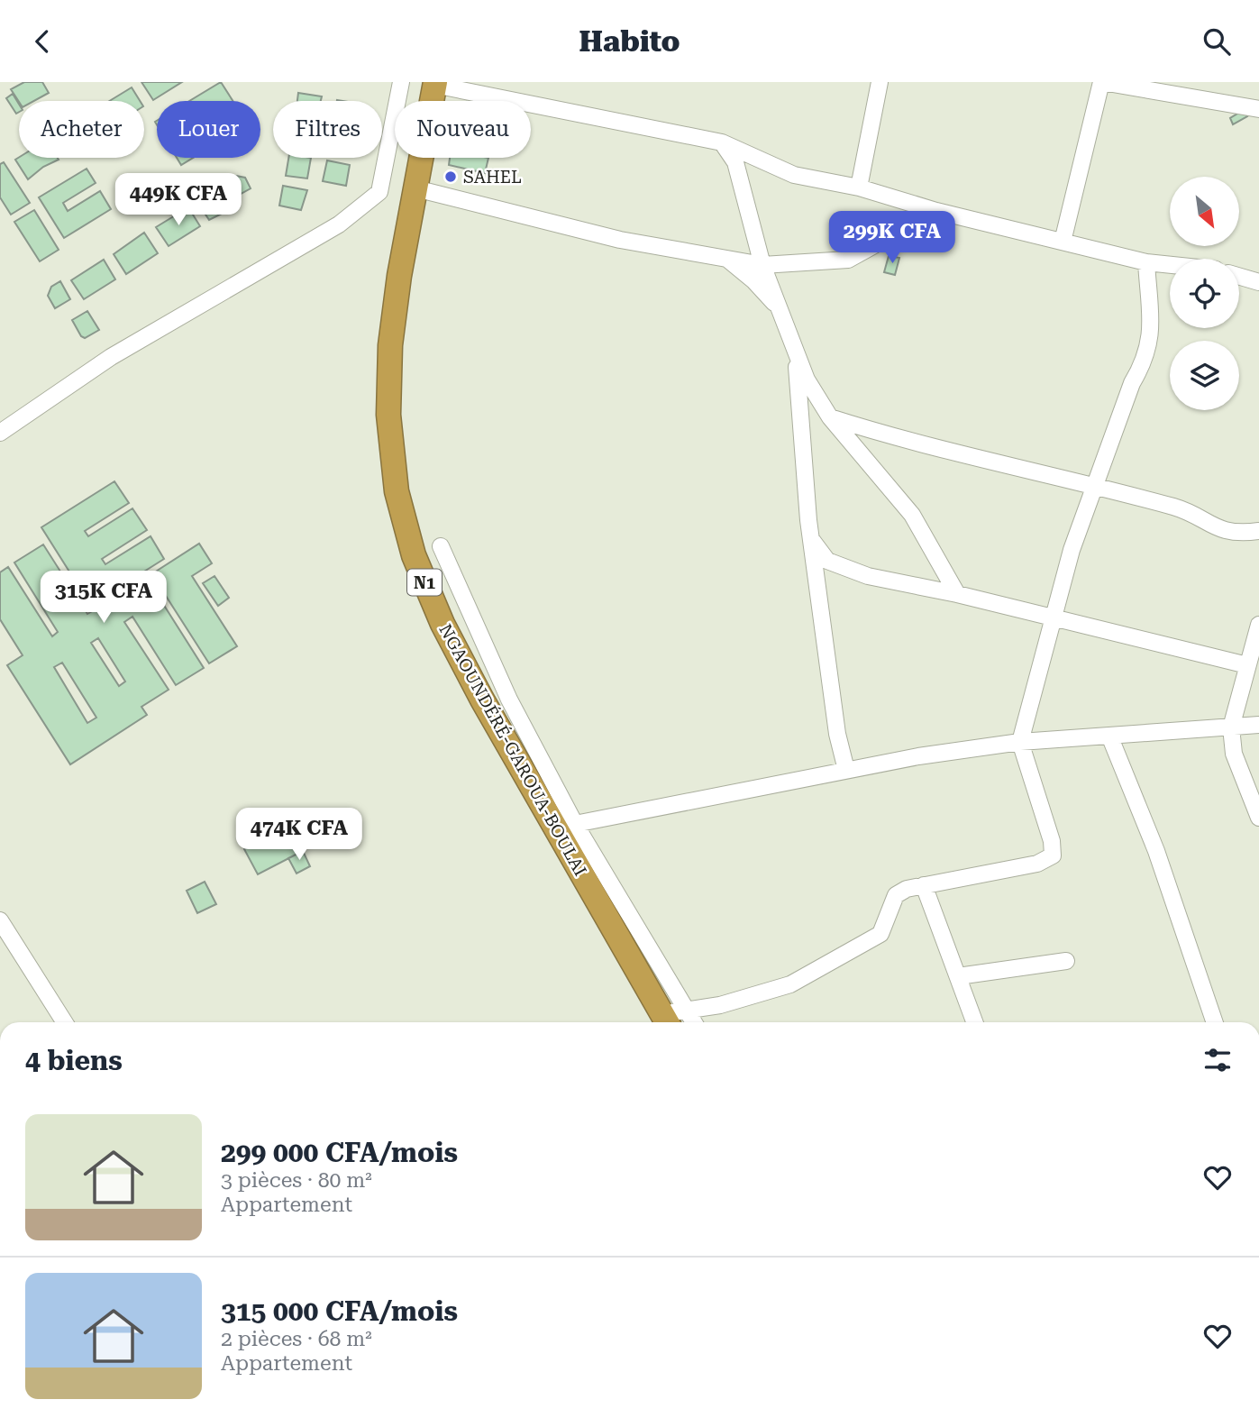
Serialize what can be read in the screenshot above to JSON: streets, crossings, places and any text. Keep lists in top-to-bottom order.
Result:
{
  "streets": {
    "highway": ["N1", "NGAOUNDÉRÉ-GAROUA-BOULAI"]
  },
  "places": ["SAHEL"],
  "north": "bottom right",
  "page": {
    "header": "Habito",
    "chip": [
      "Acheter",
      "Louer",
      "Filtres",
      "Nouveau"
    ],
    "price": [
      "449K CFA",
      "299K CFA",
      "315K CFA",
      "474K CFA"
    ],
    "heading": "4 biens",
    "list": [
      {
        "name": "299 000 CFA/mois",
        "note": "3 pièces · 80 m² · Appartement"
      },
      {
        "name": "315 000 CFA/mois",
        "note": "2 pièces · 68 m² · Appartement"
      }
    ]
  }
}
